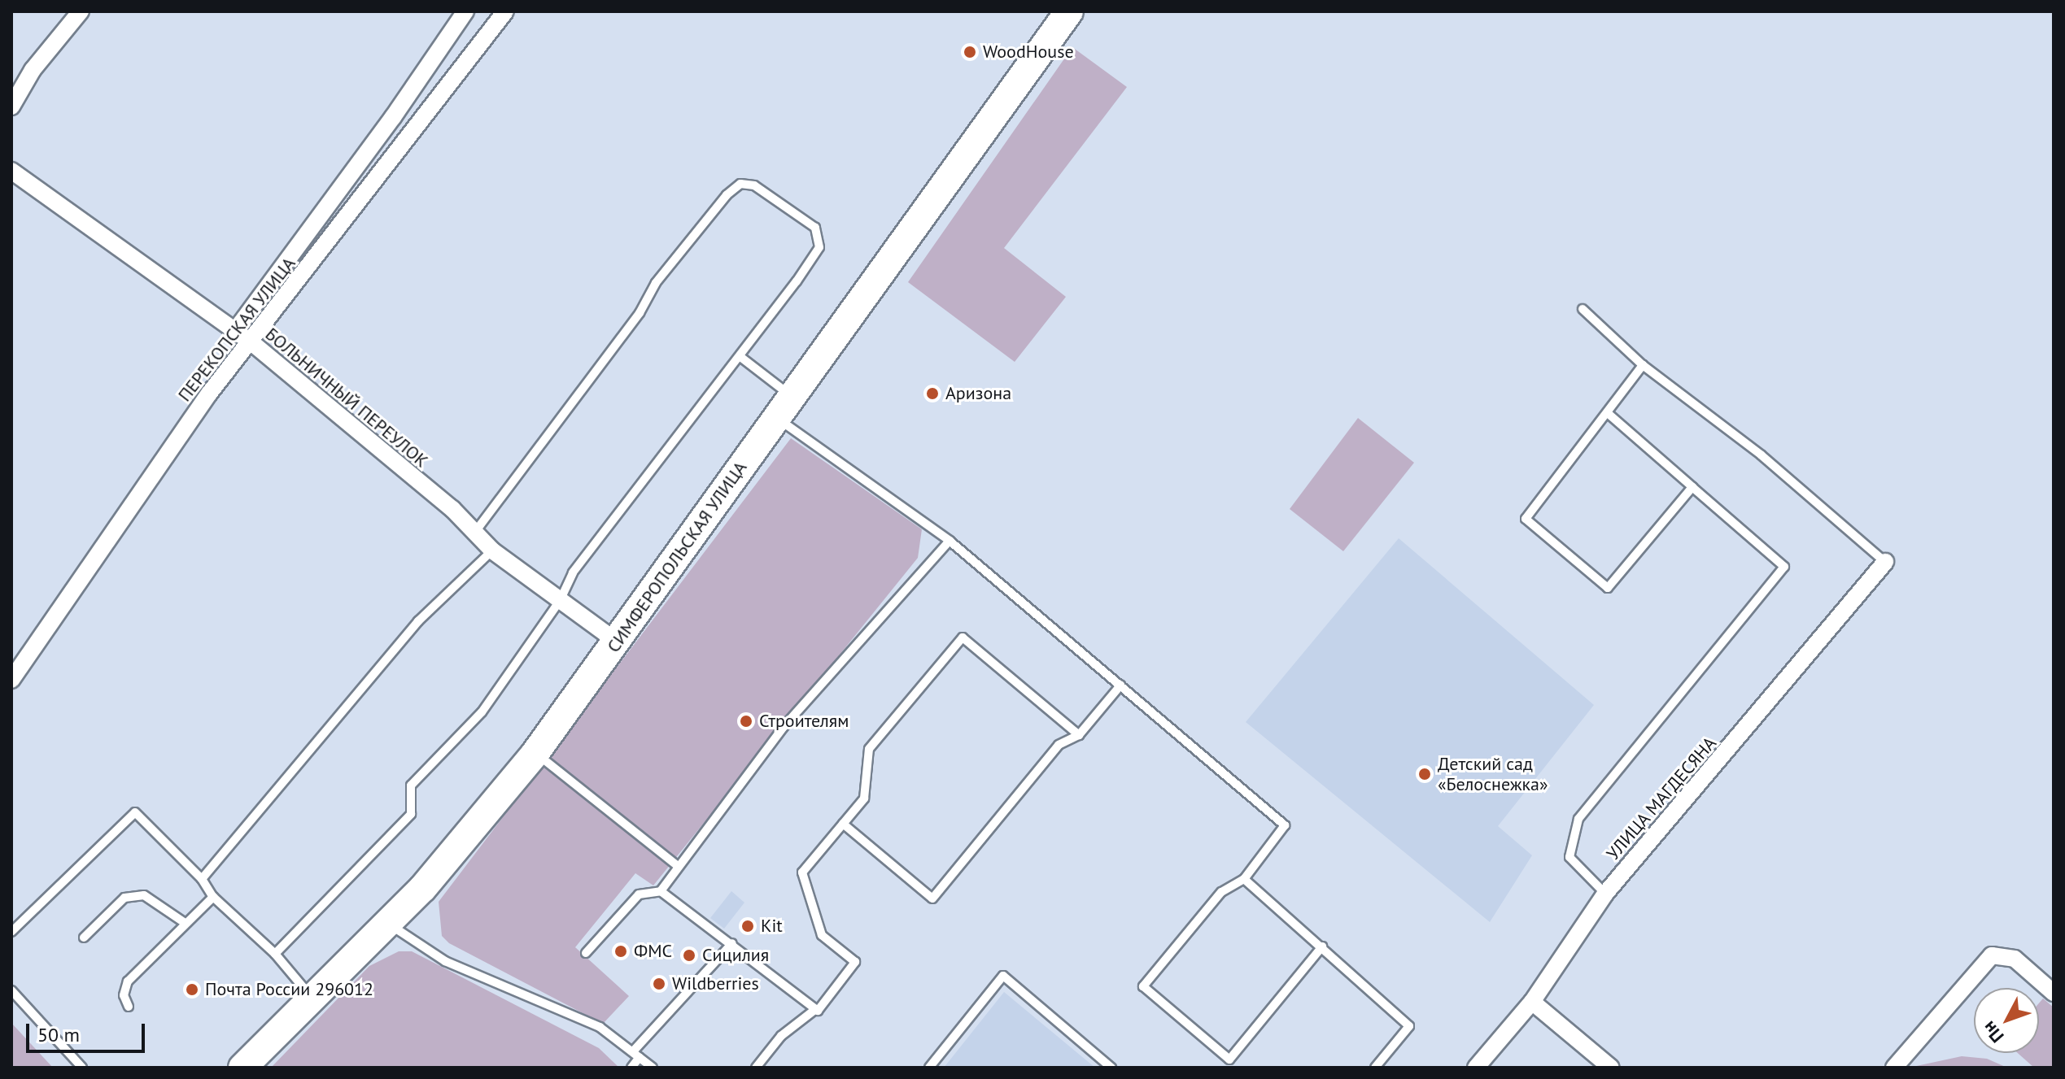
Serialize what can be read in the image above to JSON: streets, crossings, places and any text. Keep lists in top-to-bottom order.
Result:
{
  "streets": {
    "highway": ["СИМФЕРОПОЛЬСКАЯ УЛИЦА"],
    "street": ["ПЕРЕКОПСКАЯ УЛИЦА", "БОЛЬНИЧНЫЙ ПЕРЕУЛОК", "УЛИЦА МАГДЕСЯНА"]
  },
  "crossings": [
    ["ПЕРЕКОПСКАЯ УЛИЦА", "БОЛЬНИЧНЫЙ ПЕРЕУЛОК"],
    ["БОЛЬНИЧНЫЙ ПЕРЕУЛОК", "СИМФЕРОПОЛЬСКАЯ УЛИЦА"]
  ],
  "places": [
    "WoodHouse",
    "Аризона",
    "Строителям",
    "Детский сад «Белоснежка»",
    "Kit",
    "ФМС",
    "Сицилия",
    "Wildberries",
    "Почта России 296012"
  ],
  "scale_bar": "50 m",
  "north": "bottom left"
}
